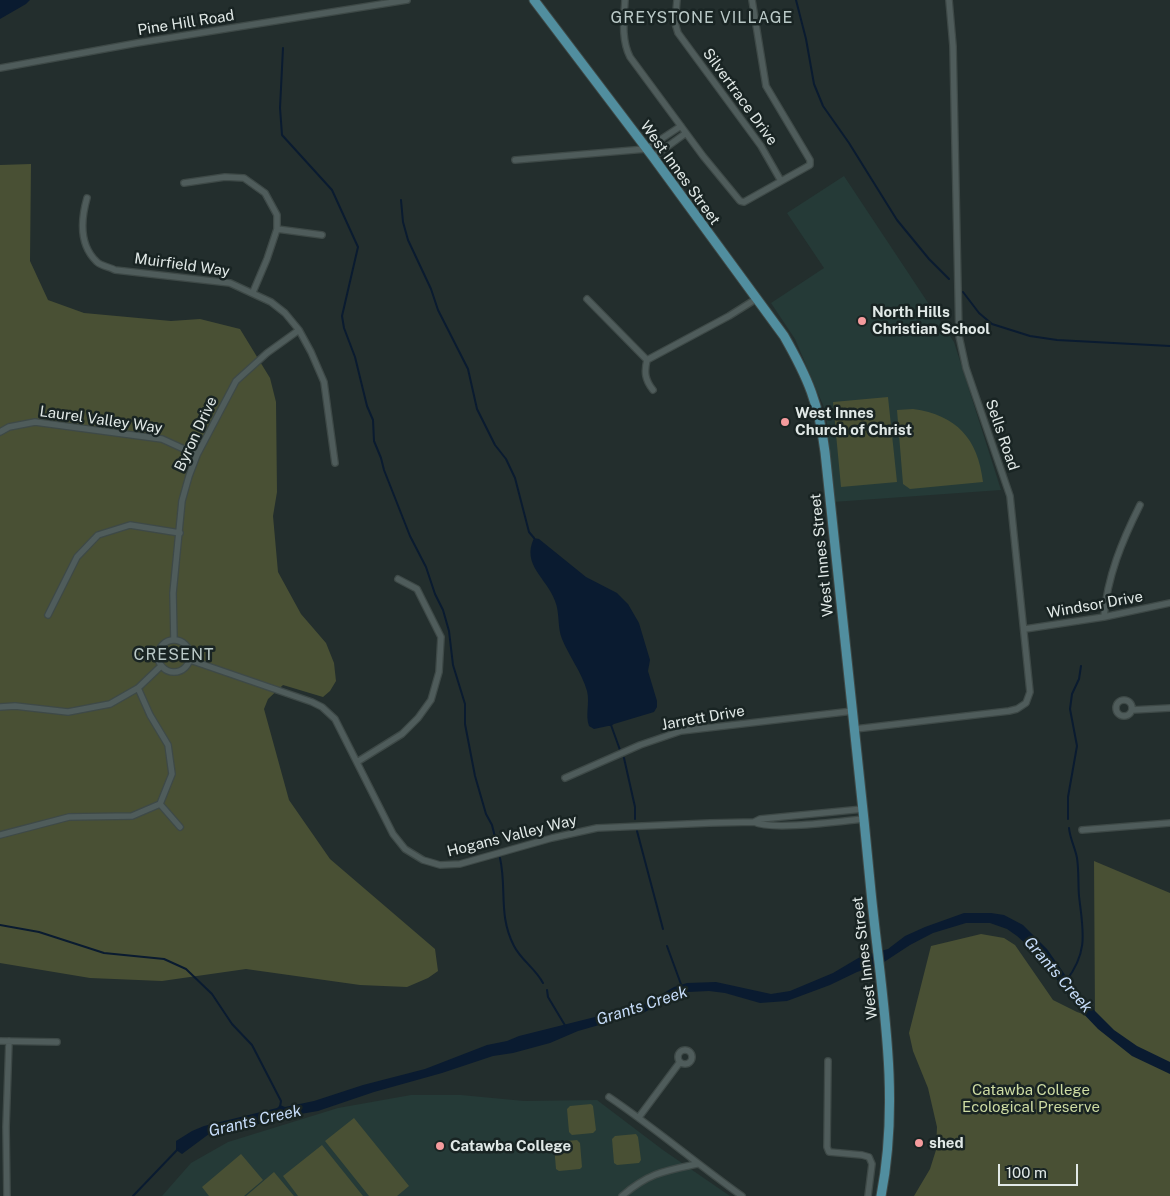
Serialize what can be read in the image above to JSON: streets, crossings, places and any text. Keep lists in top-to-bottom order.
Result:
{
  "streets": {
    "main road": ["West Innes Street"],
    "street": [
      "Pine Hill Road",
      "Silvertrace Drive",
      "Muirfield Way",
      "Laurel Valley Way",
      "Byron Drive",
      "Sells Road",
      "Windsor Drive",
      "Jarrett Drive",
      "Hogans Valley Way"
    ]
  },
  "crossings": [
    ["West Innes Street", "Sells Road"],
    ["West Innes Street", "Jarrett Drive"],
    ["West Innes Street", "Hogans Valley Way"],
    ["Muirfield Way", "Byron Drive"],
    ["Laurel Valley Way", "Byron Drive"],
    ["Byron Drive", "Hogans Valley Way"],
    ["Sells Road", "Windsor Drive"]
  ],
  "districts": ["GREYSTONE VILLAGE", "CRESENT"],
  "water": ["Grants Creek"],
  "parks": ["Catawba College Ecological Preserve"],
  "places": [
    "North Hills Christian School",
    "West Innes Church of Christ",
    "shed",
    "Catawba College"
  ],
  "scale_bar": "100 m"
}
